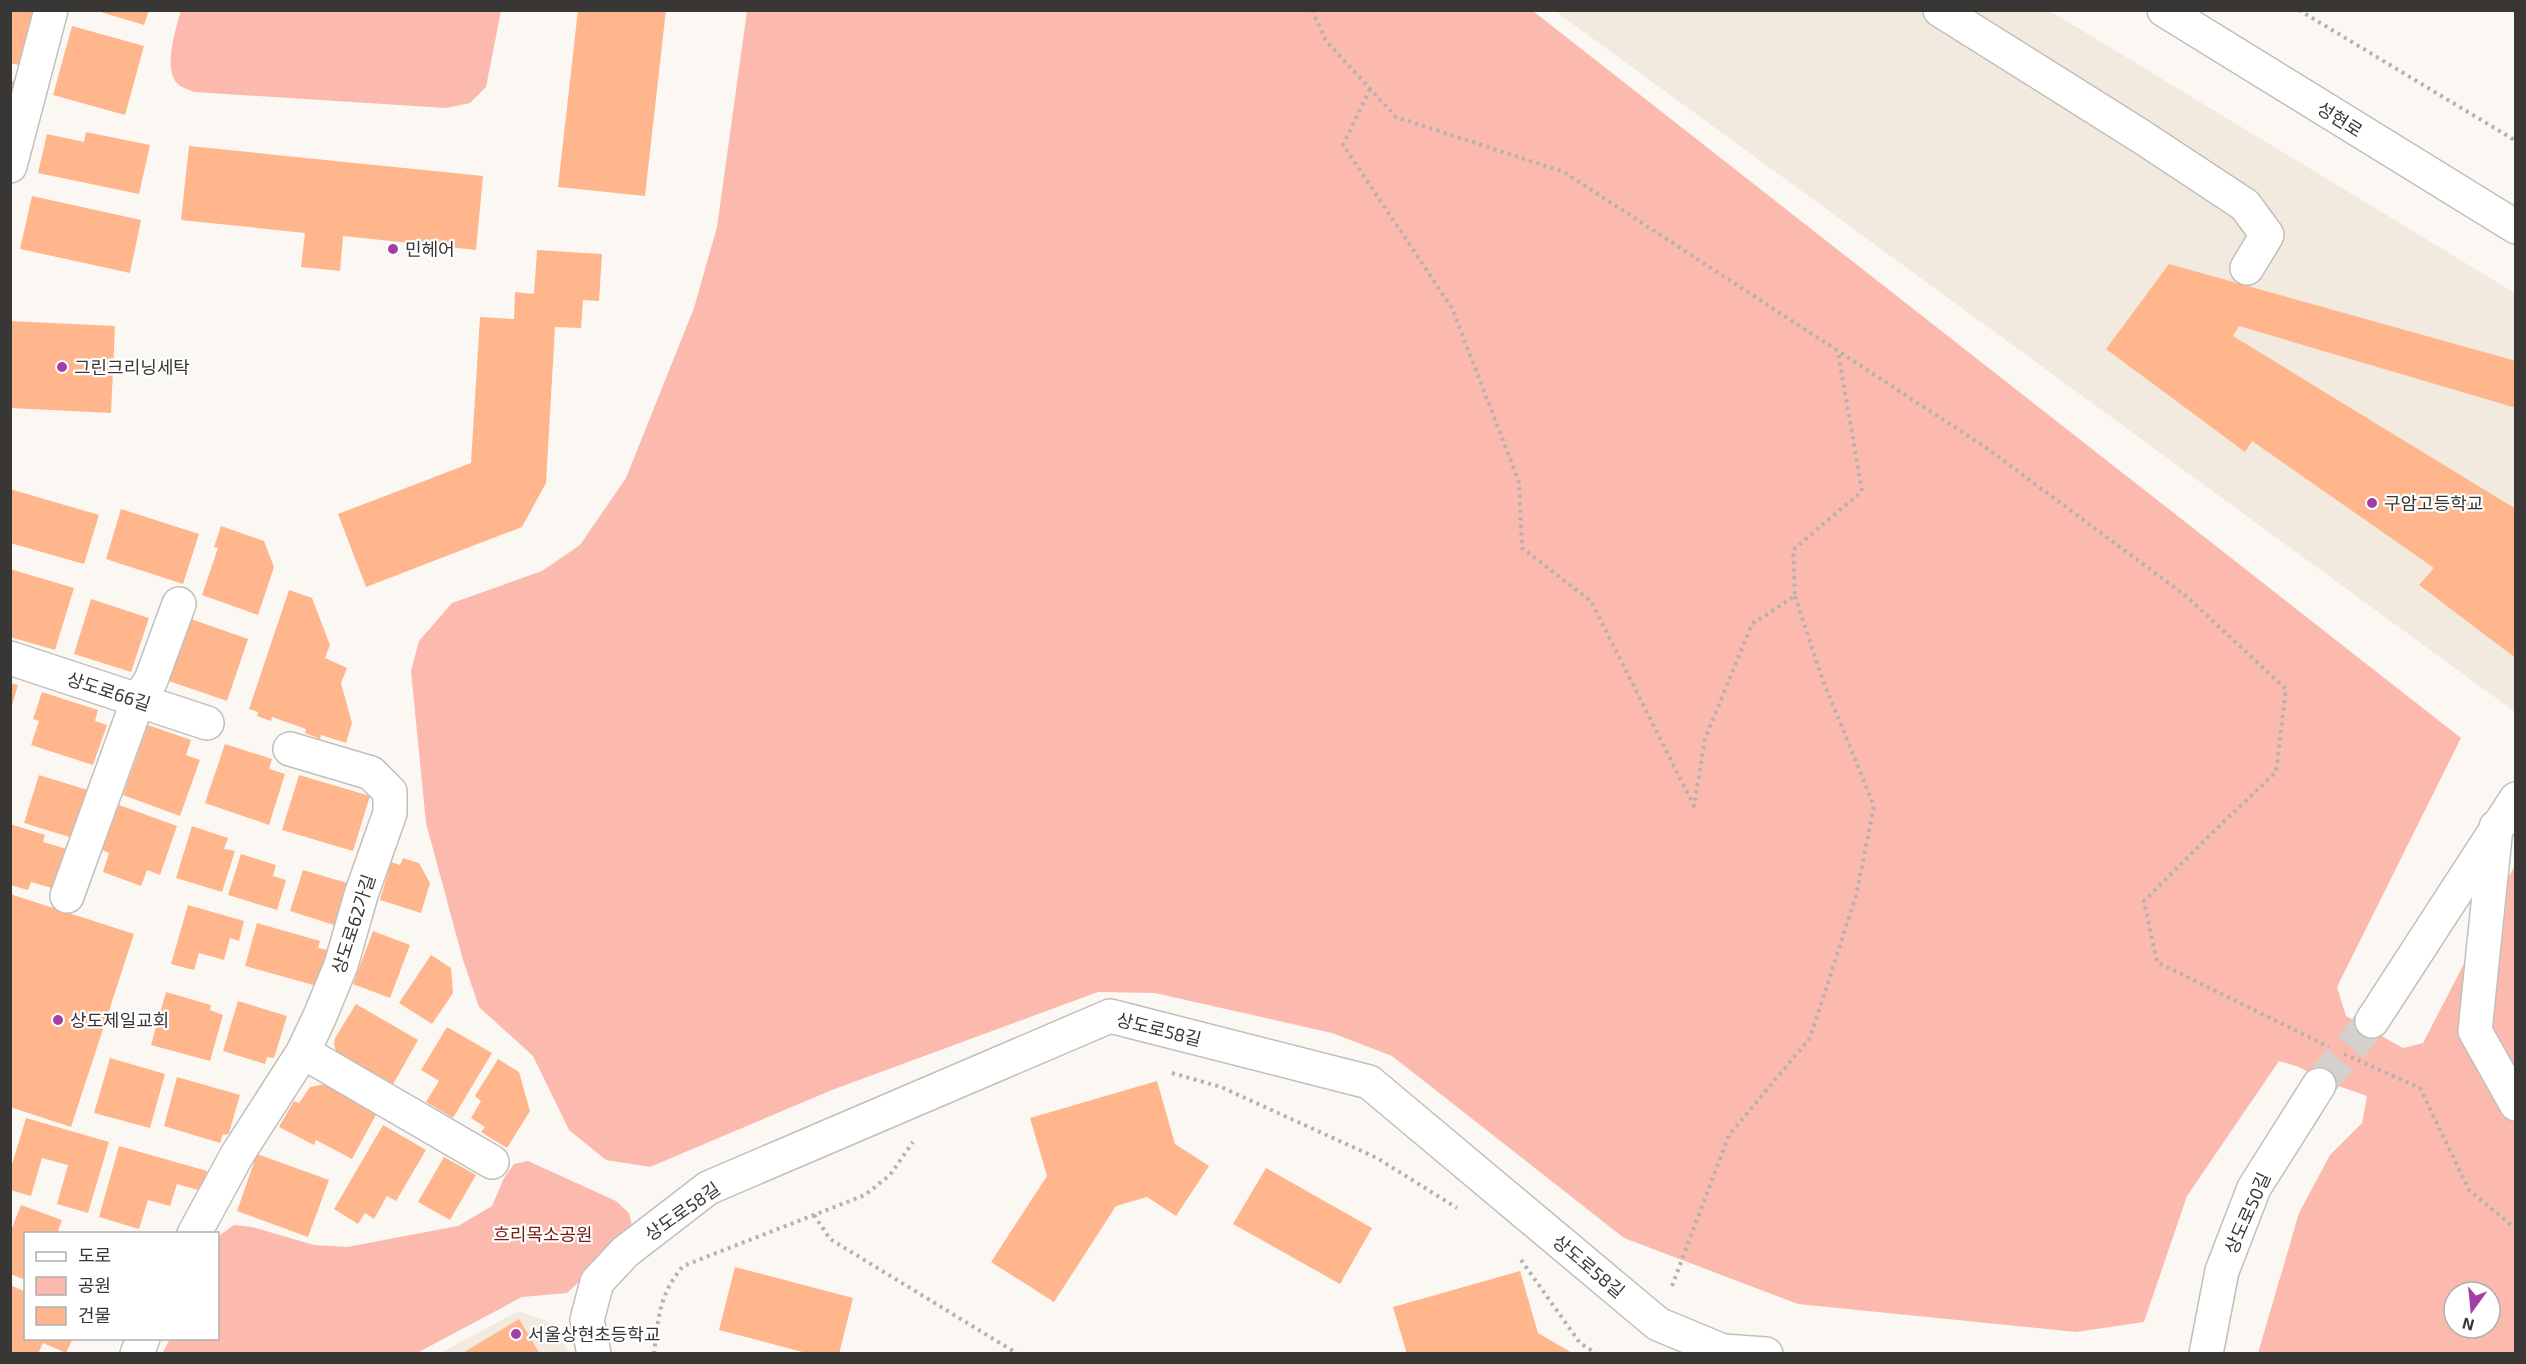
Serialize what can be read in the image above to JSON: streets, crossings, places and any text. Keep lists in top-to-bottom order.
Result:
{
  "streets": {
    "street": [
      "성현로",
      "상도로66길",
      "상도로62가길",
      "상도로58길",
      "상도로50길"
    ]
  },
  "parks": ["흐리목소공원"],
  "places": [
    "민헤어",
    "그린크리닝세탁",
    "구암고등학교",
    "상도제일교회",
    "서울상현초등학교"
  ],
  "legend": ["도로", "공원", "건물"],
  "north": "bottom"
}
